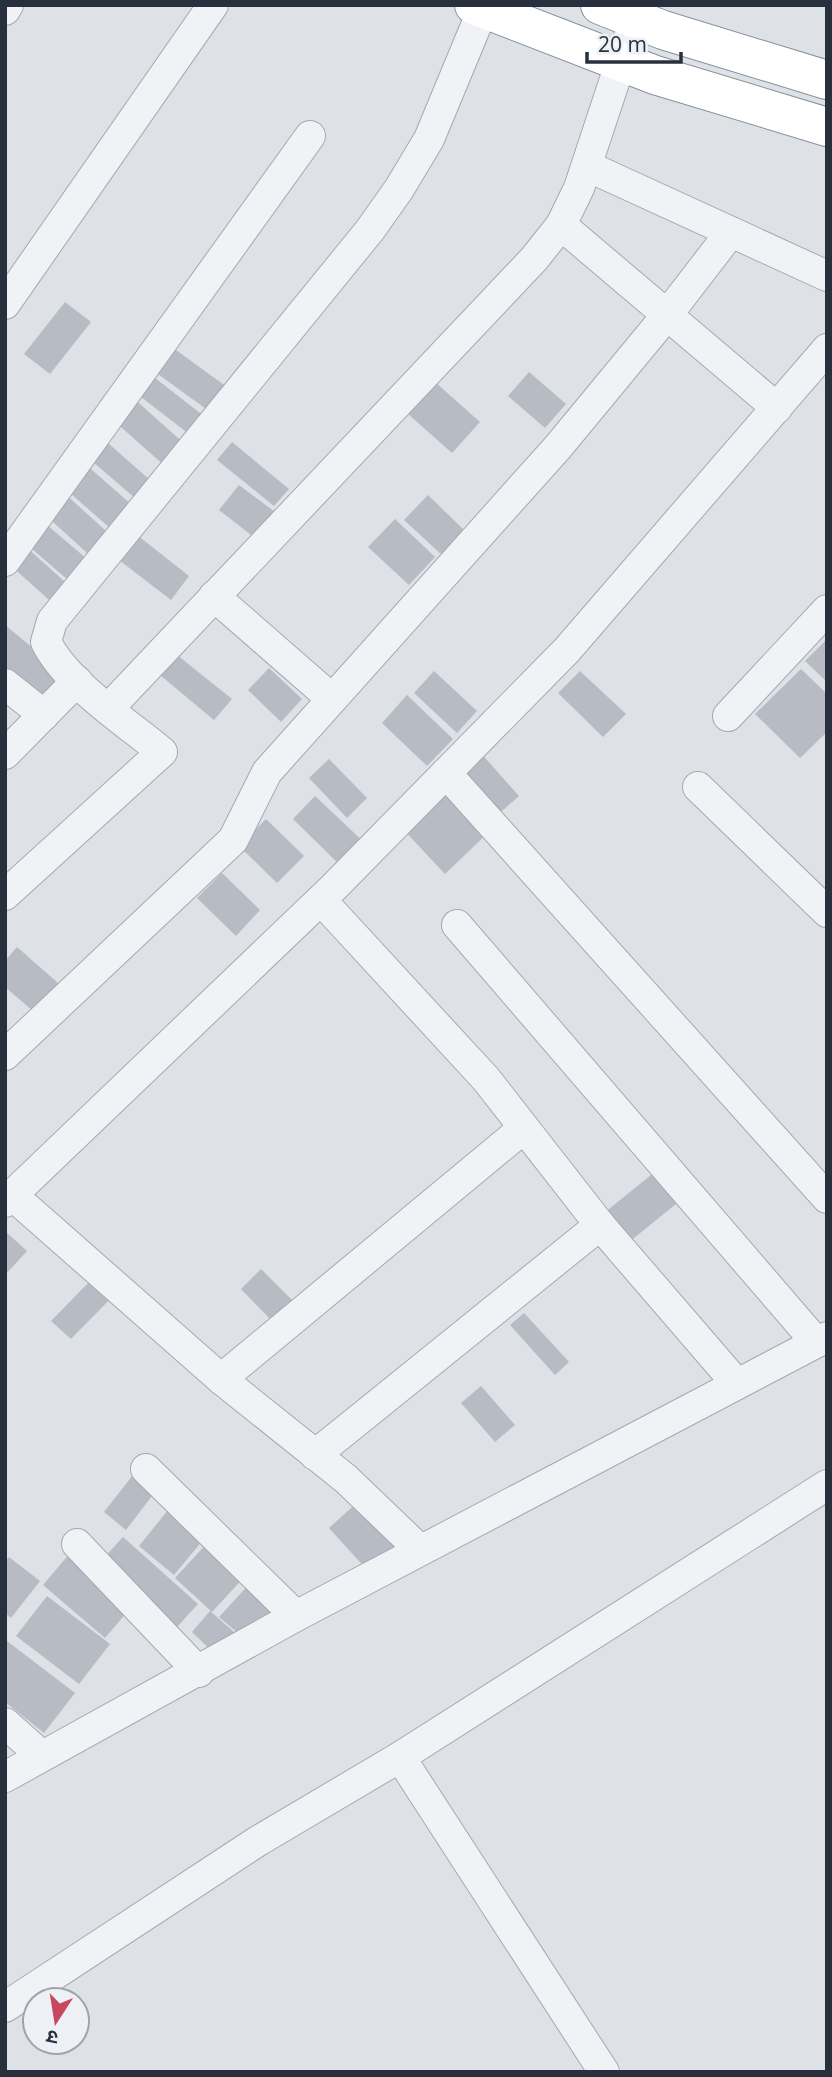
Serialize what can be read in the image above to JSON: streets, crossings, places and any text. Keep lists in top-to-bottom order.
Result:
{
  "scale_bar": "20 m",
  "north": "bottom"
}
